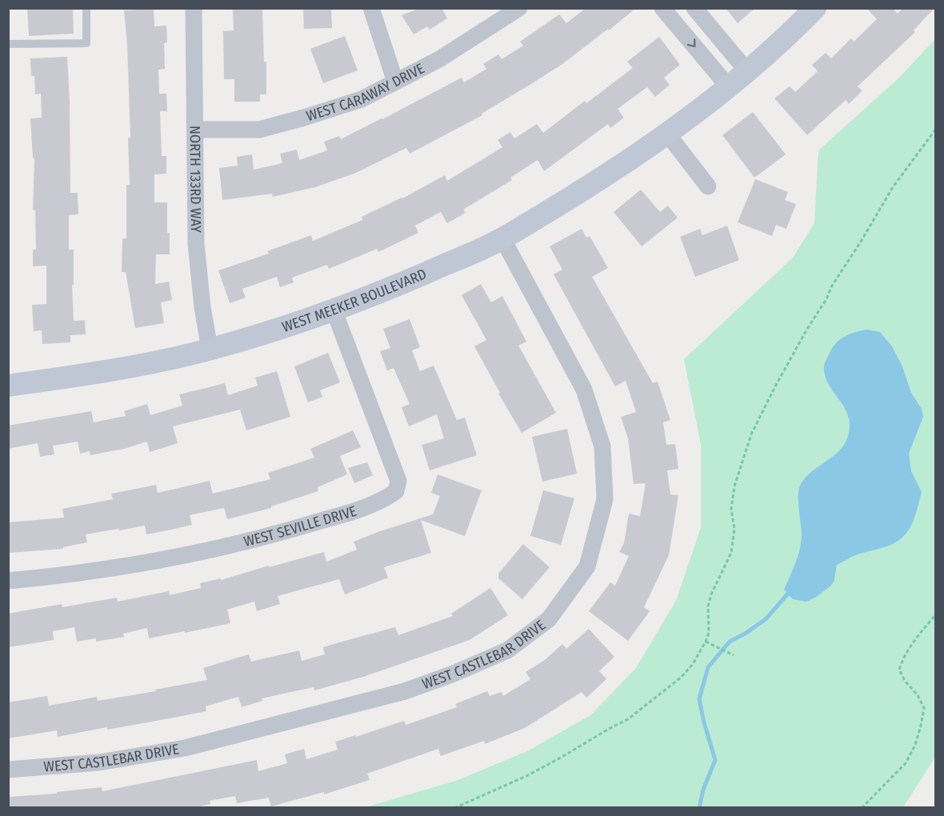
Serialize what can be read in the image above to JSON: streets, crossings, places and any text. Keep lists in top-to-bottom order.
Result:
{
  "streets": {
    "street": [
      "WEST CARAWAY DRIVE",
      "NORTH 133RD WAY",
      "WEST MEEKER BOULEVARD",
      "WEST SEVILLE DRIVE",
      "WEST CASTLEBAR DRIVE"
    ]
  },
  "crossings": [
    ["WEST CARAWAY DRIVE", "NORTH 133RD WAY"],
    ["NORTH 133RD WAY", "WEST MEEKER BOULEVARD"],
    ["WEST MEEKER BOULEVARD", "WEST SEVILLE DRIVE"],
    ["WEST MEEKER BOULEVARD", "WEST CASTLEBAR DRIVE"]
  ]
}
